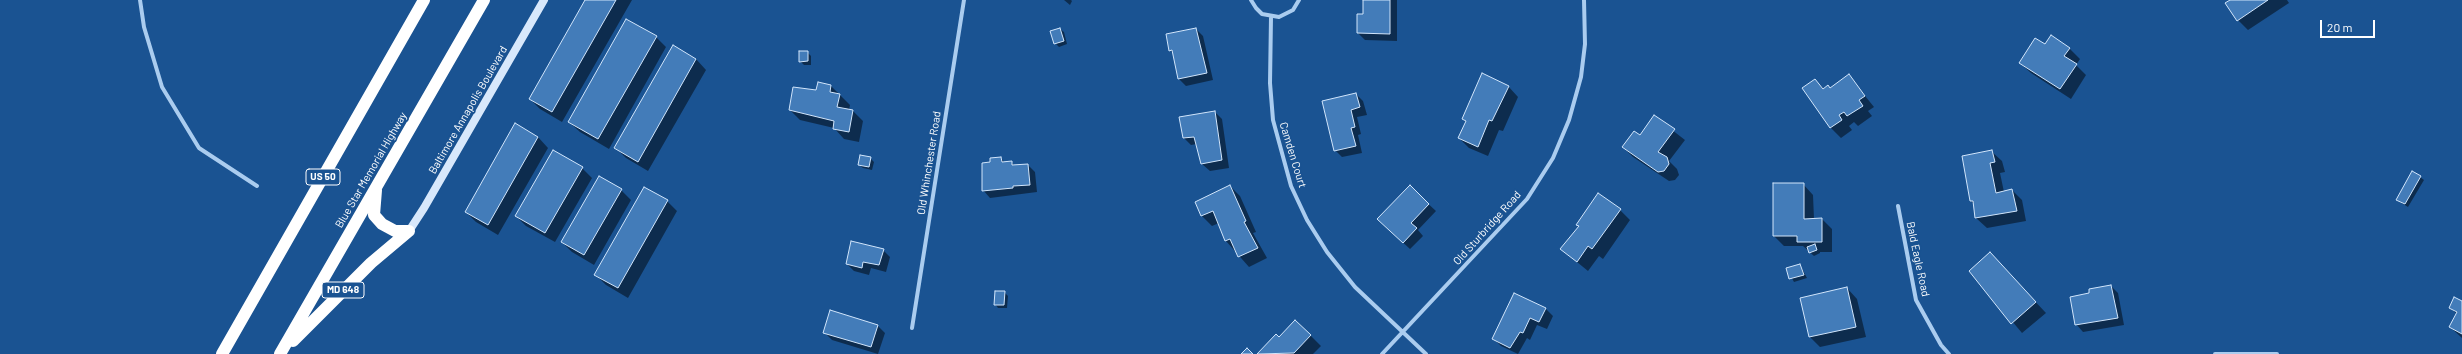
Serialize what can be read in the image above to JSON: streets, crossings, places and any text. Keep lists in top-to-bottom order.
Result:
{
  "streets": {
    "highway": ["Blue Star Memorial Highway", "US 50", "MD 648"],
    "street": [
      "Baltimore Annapolis Boulevard",
      "Camden Court",
      "Old Whinchester Road",
      "Old Sturbridge Road",
      "Bald Eagle Road"
    ]
  },
  "crossings": [
    ["Baltimore Annapolis Boulevard", "MD 648"],
    ["Camden Court", "Old Sturbridge Road"],
    ["Blue Star Memorial Highway", "MD 648"]
  ],
  "scale_bar": "20 m"
}
